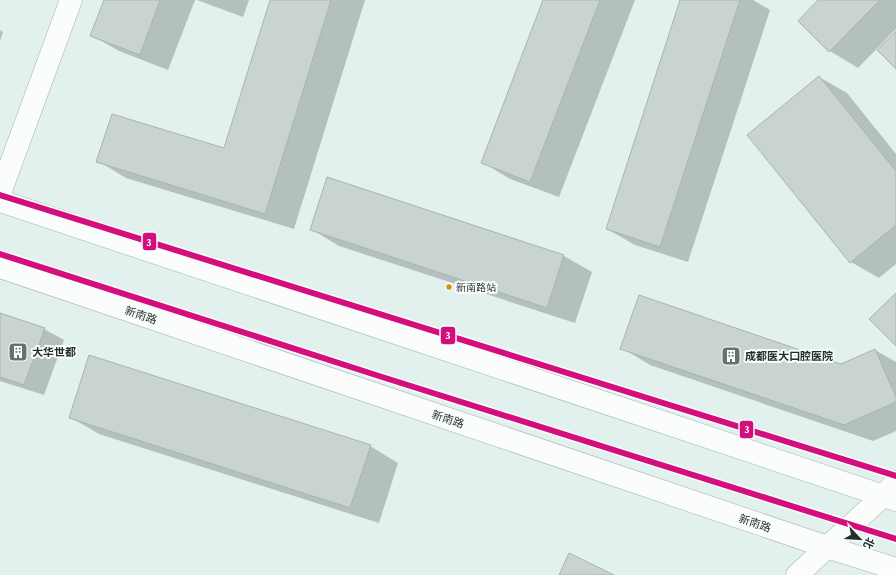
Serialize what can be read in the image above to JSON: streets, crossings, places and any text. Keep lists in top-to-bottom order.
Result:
{
  "streets": {
    "main road": ["新南路"]
  },
  "places": {
    "other": ["新南路站"],
    "building": ["大华世都", "成都医大口腔医院"]
  },
  "lines": ["transit line 3"],
  "north": "bottom right"
}
